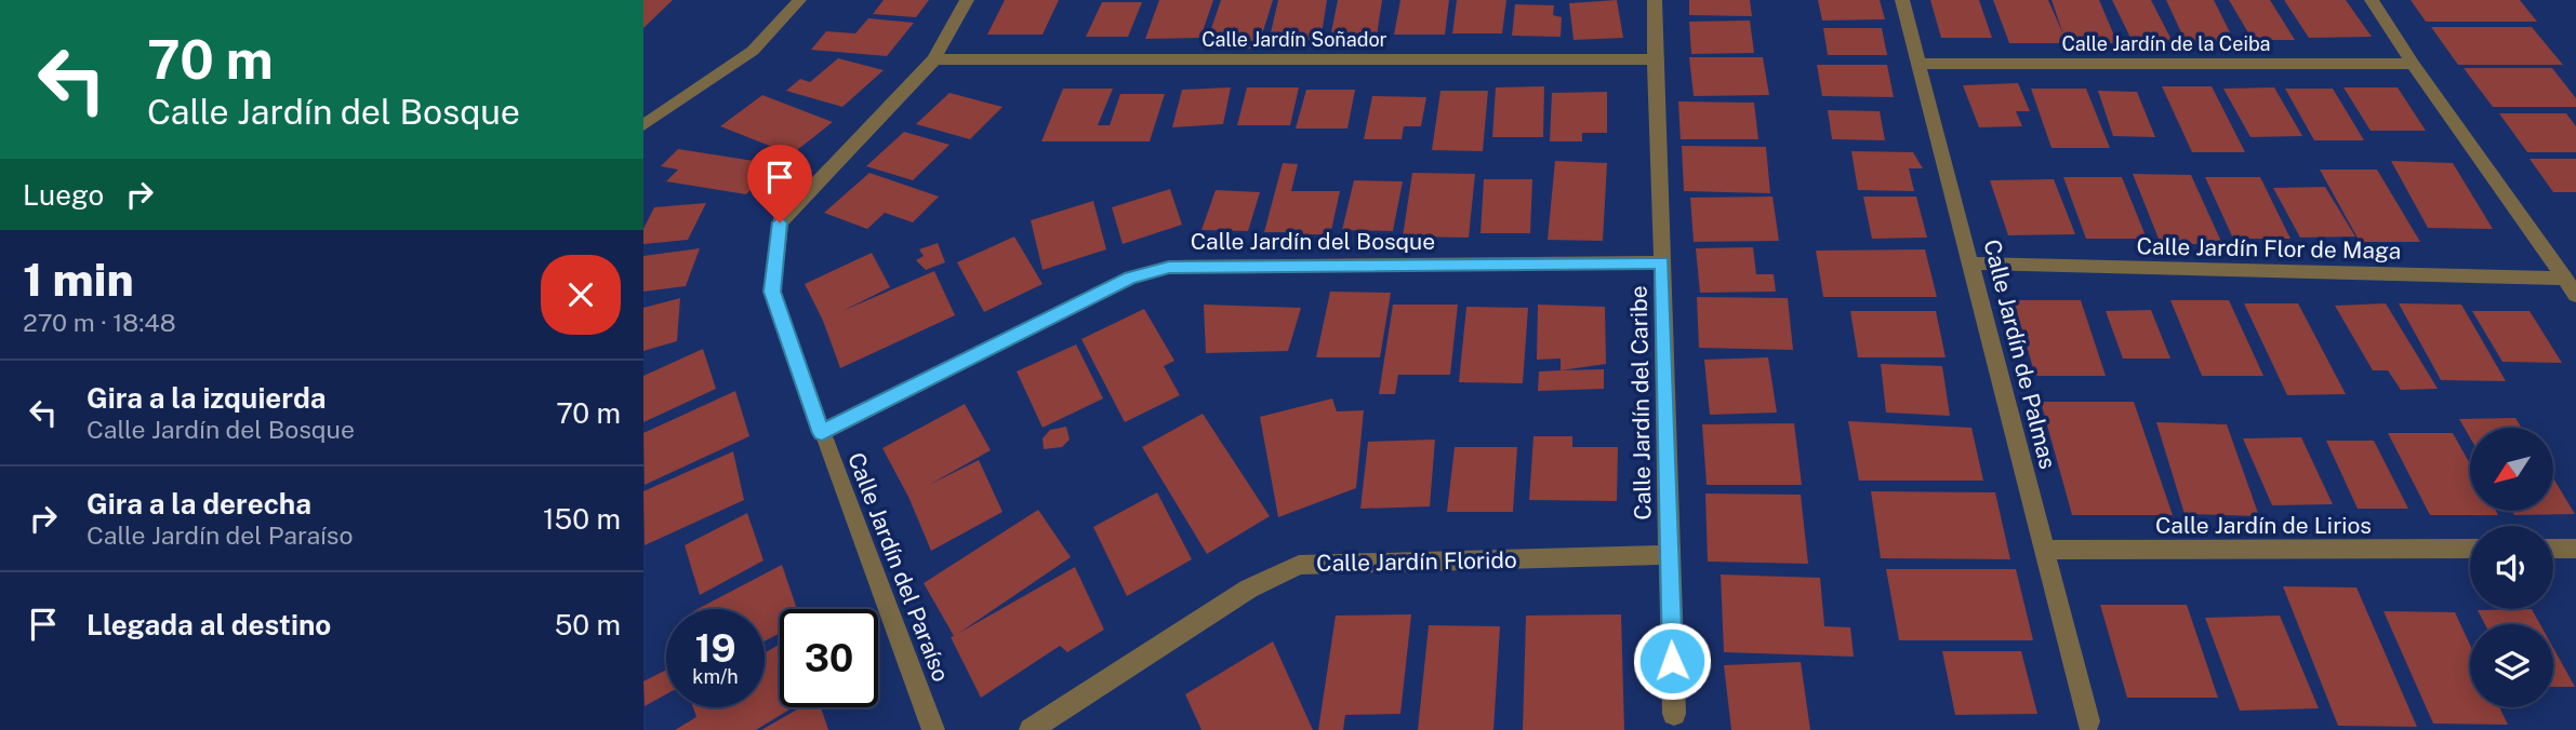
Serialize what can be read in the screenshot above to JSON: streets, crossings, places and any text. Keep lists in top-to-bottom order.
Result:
{
  "streets": {
    "street": [
      "Calle Jardín Soñador",
      "Calle Jardín de la Ceiba",
      "Calle Jardín del Bosque",
      "Calle Jardín Flor de Maga",
      "Calle Jardín de Palmas",
      "Calle Jardín del Caribe",
      "Calle Jardín de Lirios",
      "Calle Jardín Florido",
      "Calle Jardín del Paraíso"
    ]
  },
  "crossings": [
    ["Calle Jardín Soñador", "Calle Jardín del Caribe"],
    ["Calle Jardín Soñador", "Calle Jardín del Paraíso"],
    ["Calle Jardín de la Ceiba", "Calle Jardín de Palmas"],
    ["Calle Jardín del Bosque", "Calle Jardín del Caribe"],
    ["Calle Jardín del Bosque", "Calle Jardín del Paraíso"],
    ["Calle Jardín Flor de Maga", "Calle Jardín de Palmas"],
    ["Calle Jardín de Palmas", "Calle Jardín de Lirios"],
    ["Calle Jardín del Caribe", "Calle Jardín Florido"]
  ],
  "north": "bottom left",
  "page": {
    "turn": ["70 m", "Calle Jardín del Bosque"],
    "then": "Luego",
    "heading": ["1 min", "270 m · 18:48"],
    "list": [
      {
        "name": "Gira a la izquierda",
        "note": "Calle Jardín del Bosque",
        "value": "70 m"
      },
      {
        "name": "Gira a la derecha",
        "note": "Calle Jardín del Paraíso",
        "value": "150 m"
      },
      {
        "name": "Llegada al destino",
        "value": "50 m"
      }
    ],
    "speed": "19 km/h",
    "limit": "30"
  }
}
